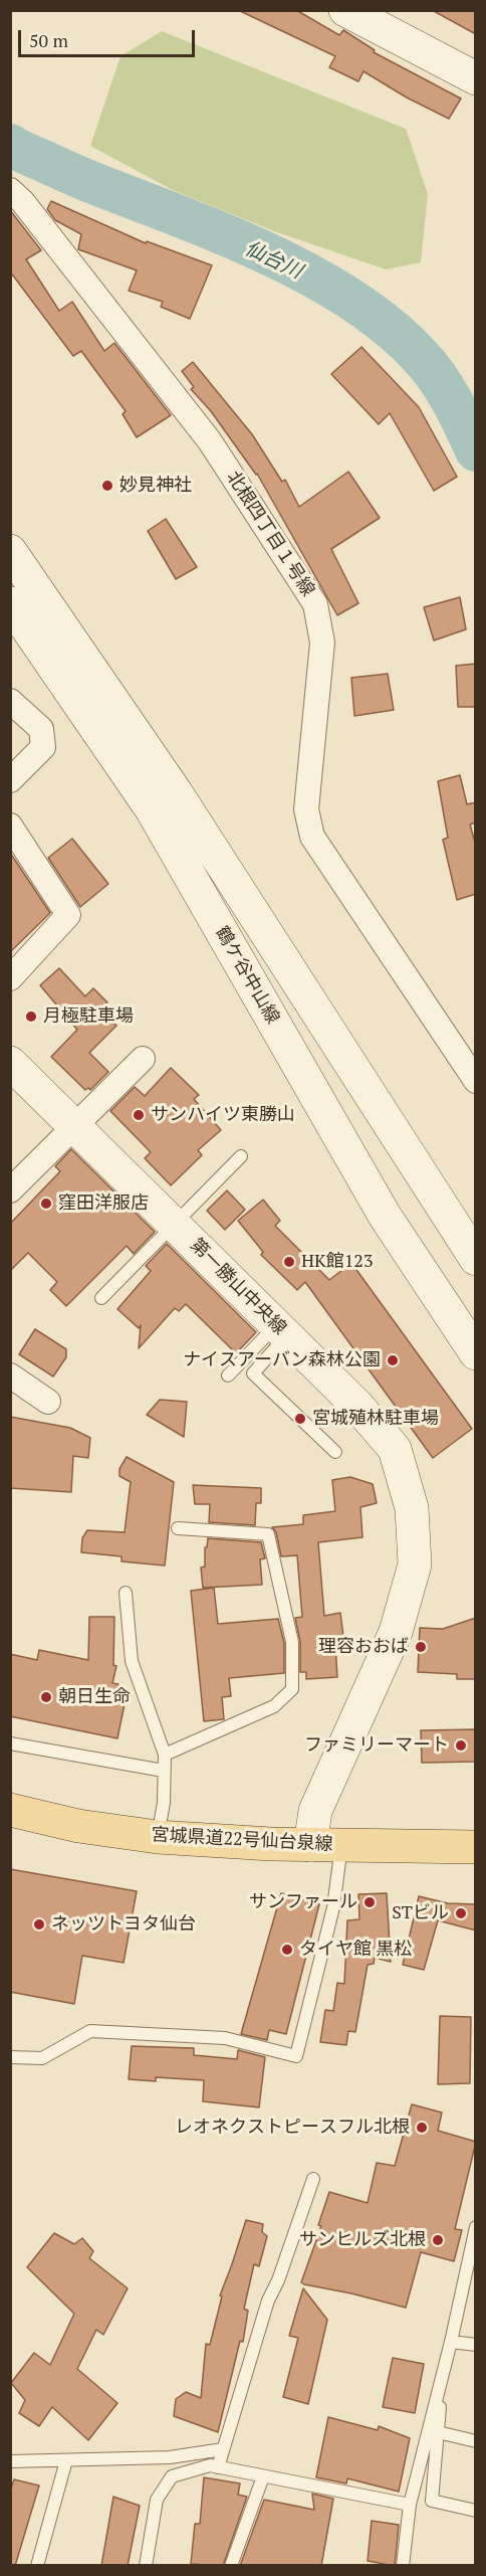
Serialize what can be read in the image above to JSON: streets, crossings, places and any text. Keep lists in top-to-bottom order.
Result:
{
  "streets": {
    "main road": ["宮城県道22号仙台泉線"],
    "street": ["北根四丁目１号線", "鶴ケ谷中山線", "第一勝山中央線"]
  },
  "crossings": [
    ["第一勝山中央線", "宮城県道22号仙台泉線"]
  ],
  "water": ["仙台川"],
  "places": [
    "妙見神社",
    "月極駐車場",
    "サンハイツ東勝山",
    "窪田洋服店",
    "HK館123",
    "ナイスアーバン森林公園",
    "宮城殖林駐車場",
    "理容おおば",
    "朝日生命",
    "ファミリーマート",
    "サンファール",
    "STビル",
    "ネッツトヨタ仙台",
    "タイヤ館 黒松",
    "レオネクストピースフル北根",
    "サンヒルズ北根"
  ],
  "scale_bar": "50 m"
}
